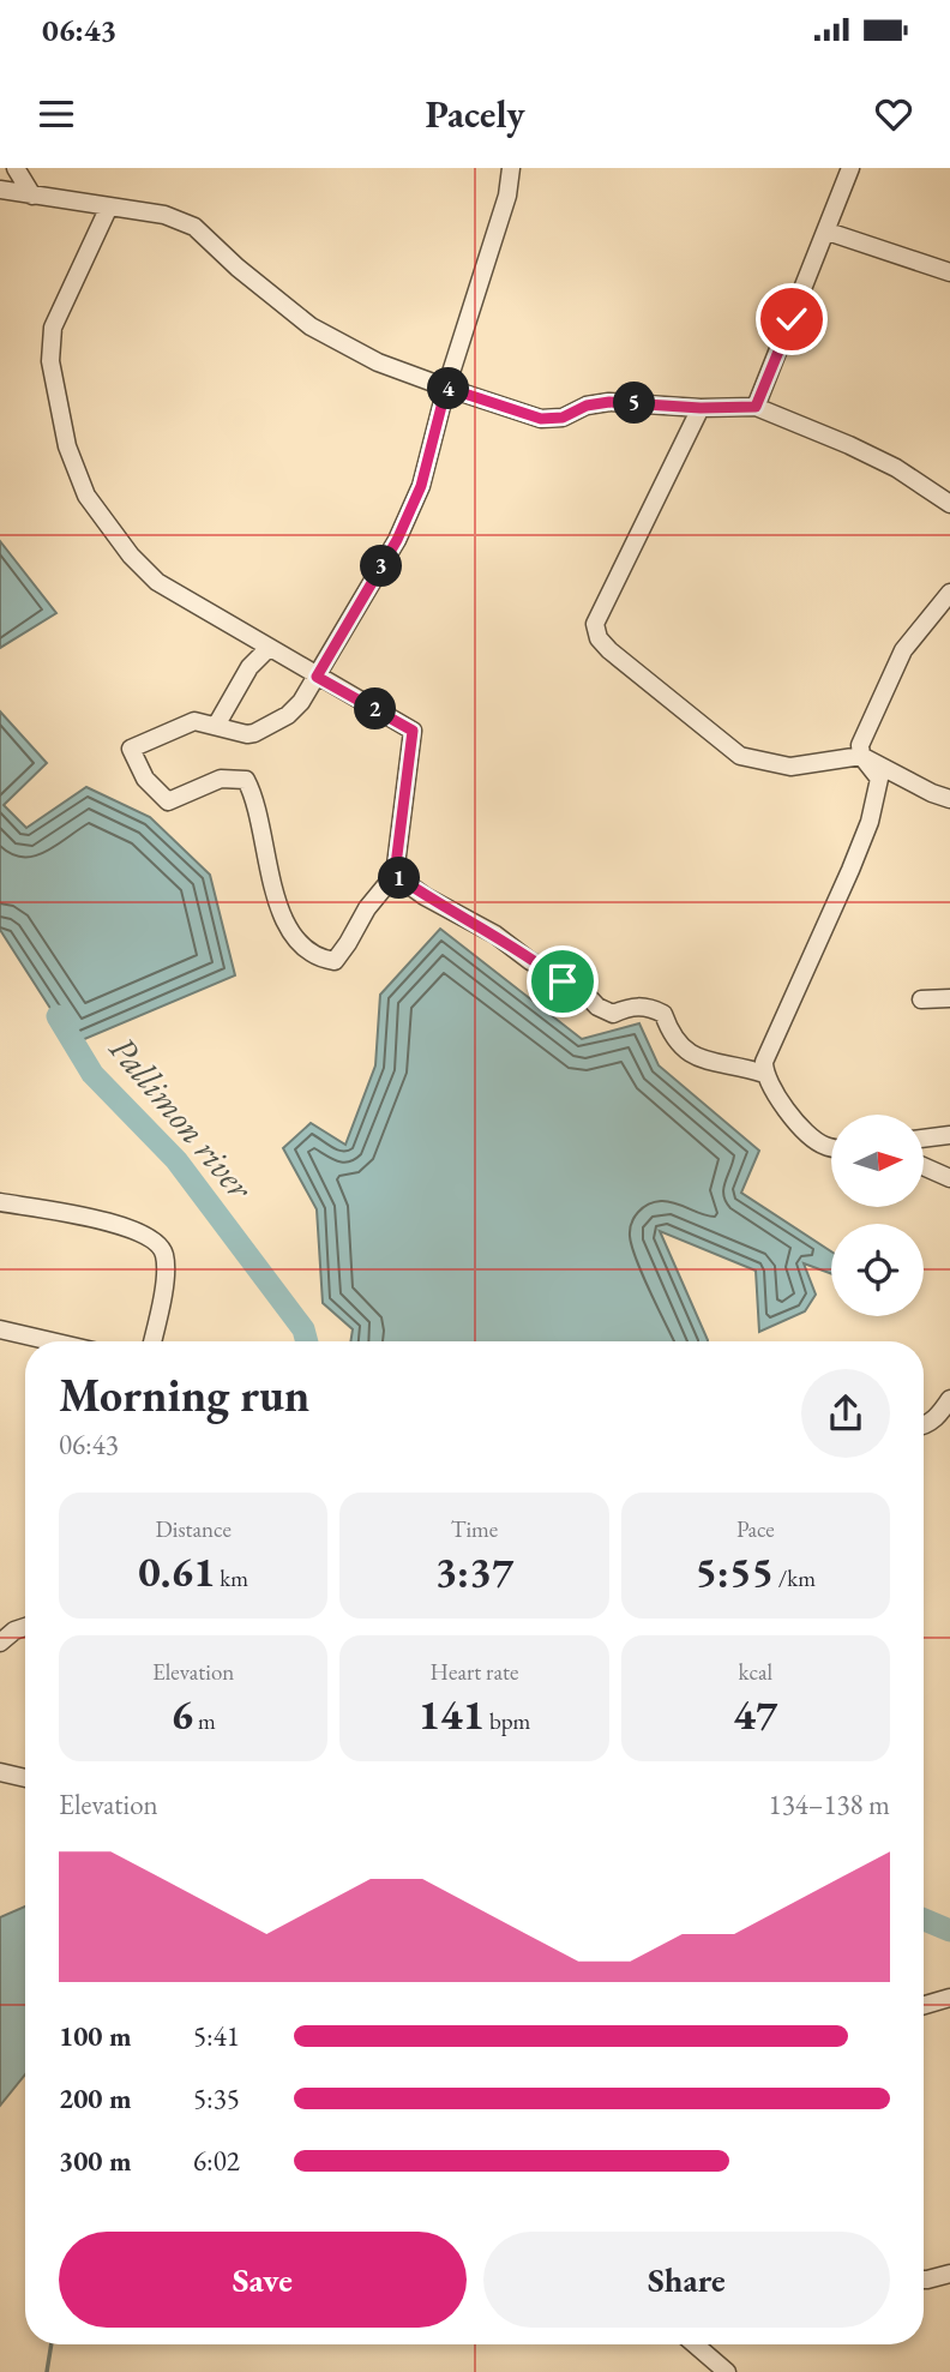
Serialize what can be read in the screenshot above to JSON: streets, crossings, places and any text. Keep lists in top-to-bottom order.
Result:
{
  "water": ["Pallimon river"],
  "north": "right",
  "page": {
    "status": "06:43",
    "header": "Pacely",
    "pins": [
      "4",
      "5",
      "3",
      "2",
      "1"
    ],
    "heading": ["Morning run", "06:43"],
    "stats": [
      ["Distance", "0.61 km"],
      ["Time", "3:37"],
      ["Pace", "5:55 /km"],
      ["Elevation", "6 m"],
      ["Heart rate", "141 bpm"],
      ["kcal", "47"]
    ],
    "chart": ["Elevation", "134–138 m"],
    "list": [
      {
        "name": "100 m",
        "note": "5:41"
      },
      {
        "name": "200 m",
        "note": "5:35"
      },
      {
        "name": "300 m",
        "note": "6:02"
      }
    ],
    "buttons": ["Save", "Share"]
  }
}
